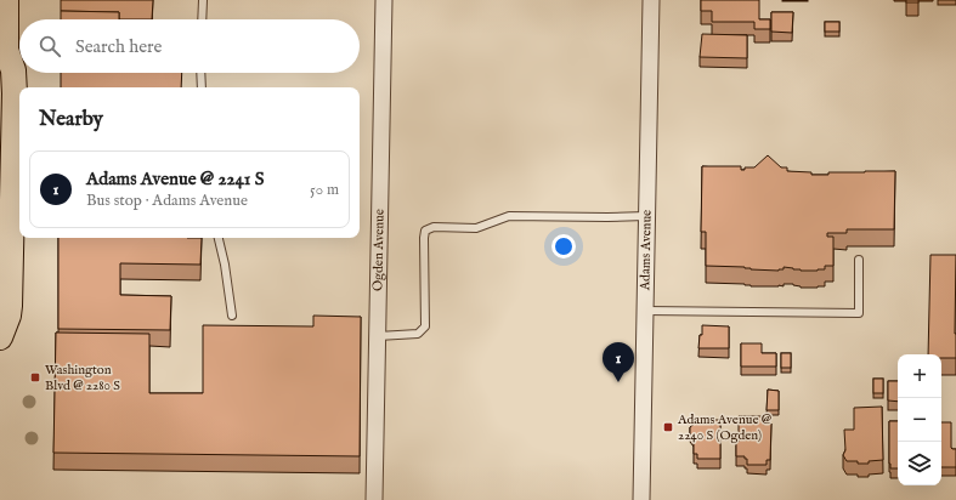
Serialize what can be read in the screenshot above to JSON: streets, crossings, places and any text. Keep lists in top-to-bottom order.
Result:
{
  "streets": {
    "street": ["Ogden Avenue", "Adams Avenue"]
  },
  "places": {
    "transit": ["Washington Blvd @ 2280 S", "Adams Avenue @ 2240 S (Ogden)"]
  },
  "page": {
    "search": "Search here",
    "heading": "Nearby",
    "list": [
      {
        "mark": "1",
        "name": "Adams Avenue @ 2241 S",
        "note": "Bus stop · Adams Avenue",
        "value": "50 m"
      }
    ],
    "pins": "1",
    "map_buttons": ["+", "−"]
  }
}
